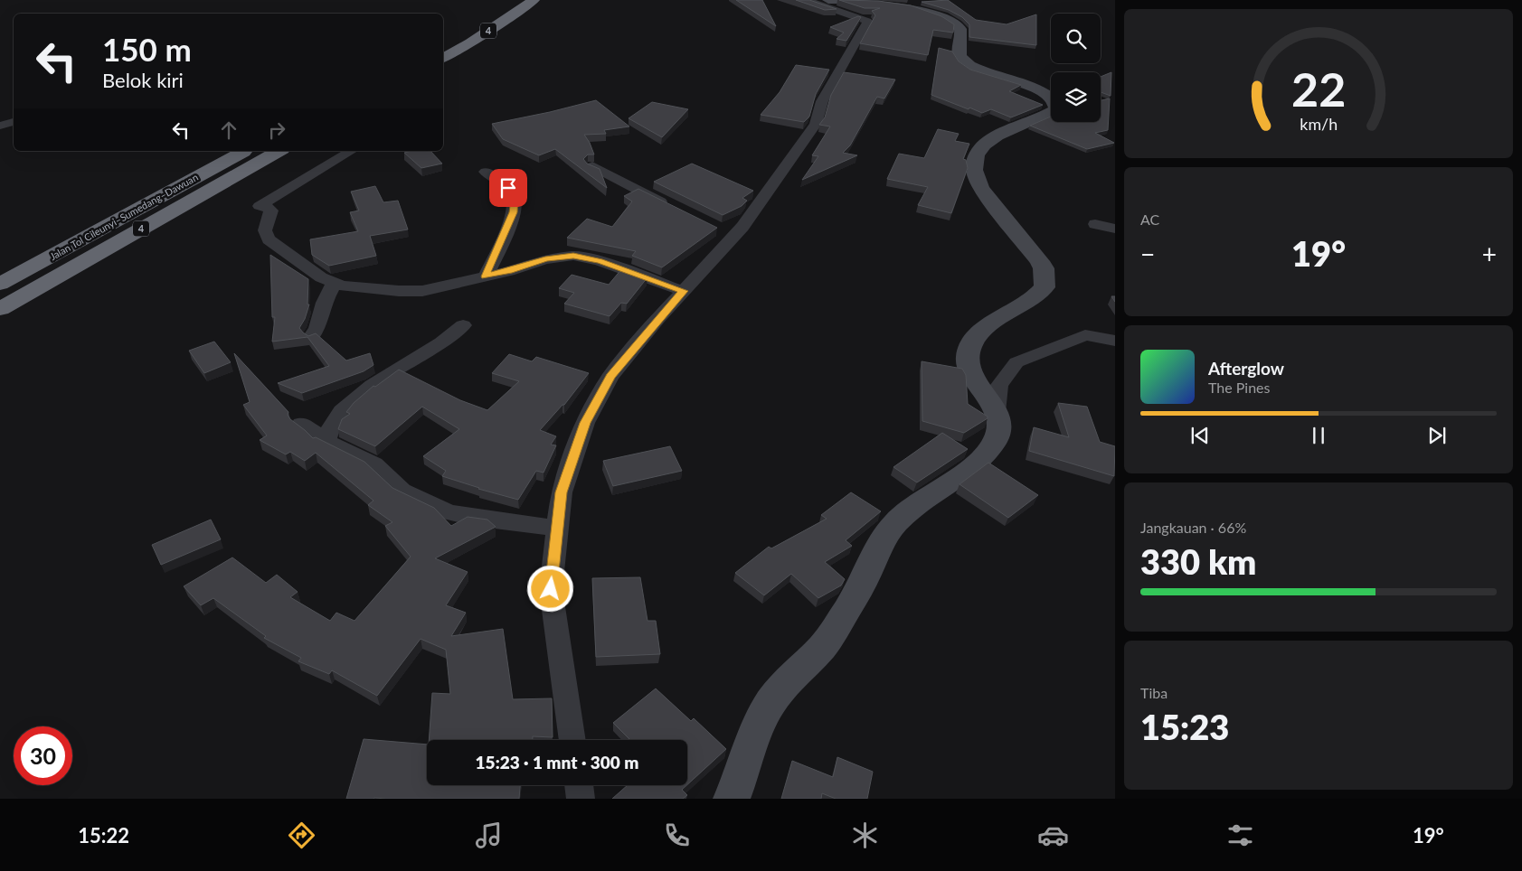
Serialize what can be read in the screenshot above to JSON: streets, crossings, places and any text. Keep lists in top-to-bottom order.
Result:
{
  "streets": {
    "highway": ["4", "Jalan Tol Cileunyi–Sumedang–Dawuan"]
  },
  "page": {
    "turn": ["150 m", "Belok kiri"],
    "tile": [
      "AC",
      ["Jangkauan · 66%", "330 km"],
      ["Tiba", "15:23"]
    ],
    "heat": ["−", "19°", "+"],
    "song": ["Afterglow", "The Pines"],
    "limit": "30",
    "trip": "15:23 · 1 mnt · 300 m",
    "tabs": ["15:22", "19°"],
    "gauge": ["22", "km/h"]
  }
}
